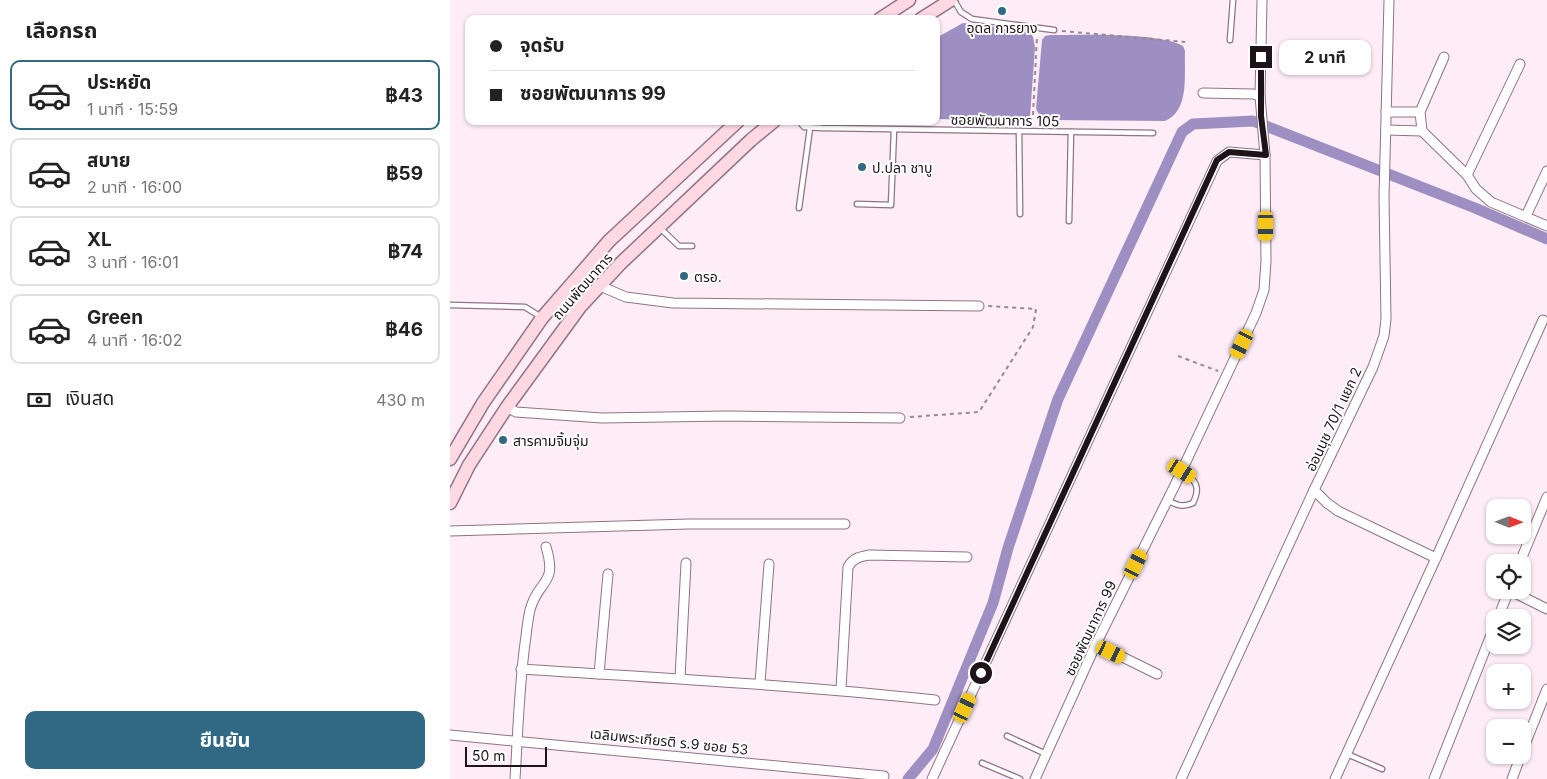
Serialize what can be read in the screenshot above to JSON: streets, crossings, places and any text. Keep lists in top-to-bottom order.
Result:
{
  "streets": {
    "main road": ["ถนนพัฒนาการ"],
    "street": ["อ่อนนุช 70/1 แยก 2", "ซอยพัฒนาการ 99", "เฉลิมพระเกียรติ ร.9 ซอย 53"],
    "lane": ["ซอยพัฒนาการ 105"]
  },
  "places": [
    "อุดล การยาง",
    "ป.ปลา ชาบู",
    "ตรอ.",
    "สารคามจิ้มจุ่ม"
  ],
  "scale_bar": "50 m",
  "north": "right",
  "page": {
    "heading": "เลือกรถ",
    "banner": ["จุดรับ", "ซอยพัฒนาการ 99"],
    "bubble": "2 นาที",
    "list": [
      {
        "name": "ประหยัด",
        "note": "1 นาที · 15:59",
        "value": "฿43"
      },
      {
        "name": "สบาย",
        "note": "2 นาที · 16:00",
        "value": "฿59"
      },
      {
        "name": "XL",
        "note": "3 นาที · 16:01",
        "value": "฿74"
      },
      {
        "name": "Green",
        "note": "4 นาที · 16:02",
        "value": "฿46"
      }
    ],
    "pay": ["เงินสด", "430 m"],
    "map_buttons": ["+", "−"],
    "buttons": "ยืนยัน",
    "scale": "50 m"
  }
}
